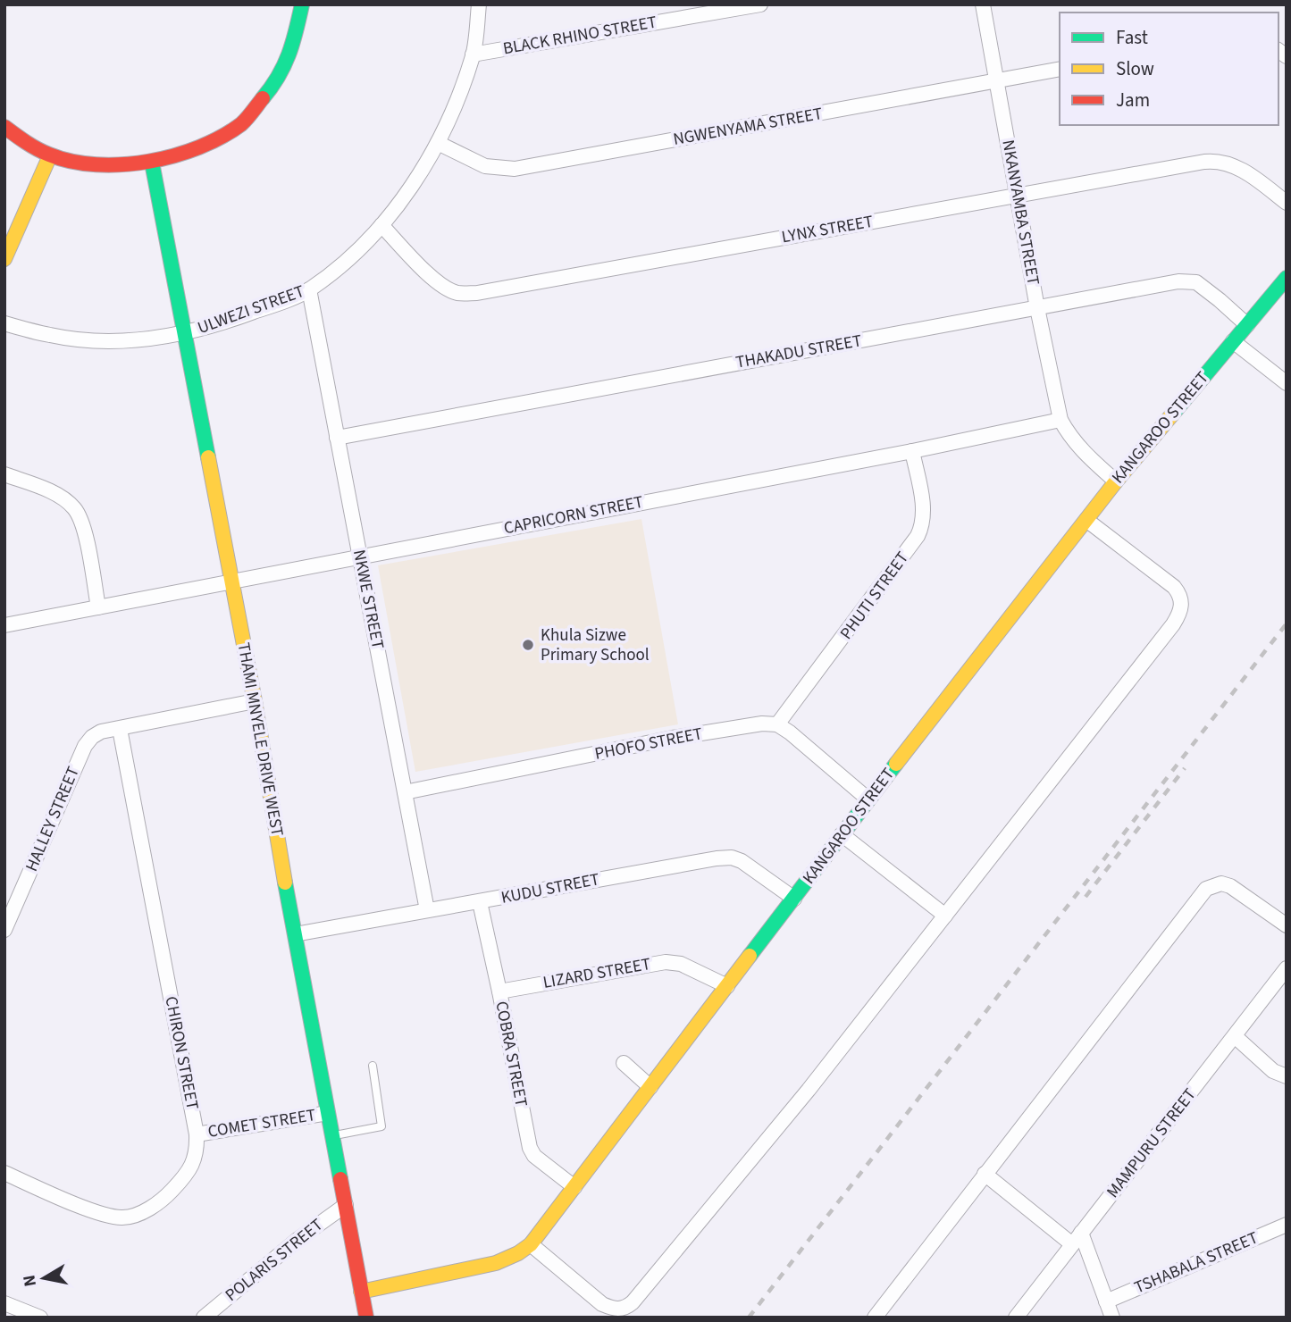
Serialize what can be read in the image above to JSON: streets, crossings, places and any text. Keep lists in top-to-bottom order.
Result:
{
  "streets": {
    "street": [
      "BLACK RHINO STREET",
      "NGWENYAMA STREET",
      "NKANYAMBA STREET",
      "LYNX STREET",
      "ULWEZI STREET",
      "THAKADU STREET",
      "KANGAROO STREET",
      "CAPRICORN STREET",
      "PHUTI STREET",
      "NKWE STREET",
      "THAMI MNYELE DRIVE WEST",
      "PHOFO STREET",
      "HALLEY STREET",
      "KUDU STREET",
      "LIZARD STREET",
      "CHIRON STREET",
      "COBRA STREET",
      "COMET STREET",
      "MAMPURU STREET",
      "POLARIS STREET",
      "TSHABALA STREET"
    ]
  },
  "crossings": [
    ["BLACK RHINO STREET", "ULWEZI STREET"],
    ["NGWENYAMA STREET", "NKANYAMBA STREET"],
    ["NGWENYAMA STREET", "ULWEZI STREET"],
    ["NKANYAMBA STREET", "LYNX STREET"],
    ["NKANYAMBA STREET", "THAKADU STREET"],
    ["NKANYAMBA STREET", "CAPRICORN STREET"],
    ["LYNX STREET", "ULWEZI STREET"],
    ["ULWEZI STREET", "NKWE STREET"],
    ["ULWEZI STREET", "THAMI MNYELE DRIVE WEST"],
    ["THAKADU STREET", "KANGAROO STREET"],
    ["THAKADU STREET", "NKWE STREET"],
    ["KANGAROO STREET", "THAMI MNYELE DRIVE WEST"],
    ["KANGAROO STREET", "KUDU STREET"],
    ["KANGAROO STREET", "LIZARD STREET"],
    ["KANGAROO STREET", "COBRA STREET"],
    ["CAPRICORN STREET", "PHUTI STREET"],
    ["CAPRICORN STREET", "NKWE STREET"],
    ["CAPRICORN STREET", "THAMI MNYELE DRIVE WEST"],
    ["PHUTI STREET", "PHOFO STREET"],
    ["NKWE STREET", "PHOFO STREET"],
    ["NKWE STREET", "KUDU STREET"],
    ["THAMI MNYELE DRIVE WEST", "HALLEY STREET"],
    ["THAMI MNYELE DRIVE WEST", "KUDU STREET"],
    ["THAMI MNYELE DRIVE WEST", "COMET STREET"],
    ["THAMI MNYELE DRIVE WEST", "POLARIS STREET"],
    ["HALLEY STREET", "CHIRON STREET"],
    ["KUDU STREET", "COBRA STREET"],
    ["LIZARD STREET", "COBRA STREET"],
    ["CHIRON STREET", "COMET STREET"]
  ],
  "places": ["Khula Sizwe Primary School"],
  "legend": ["Fast", "Slow", "Jam"],
  "north": "left"
}
